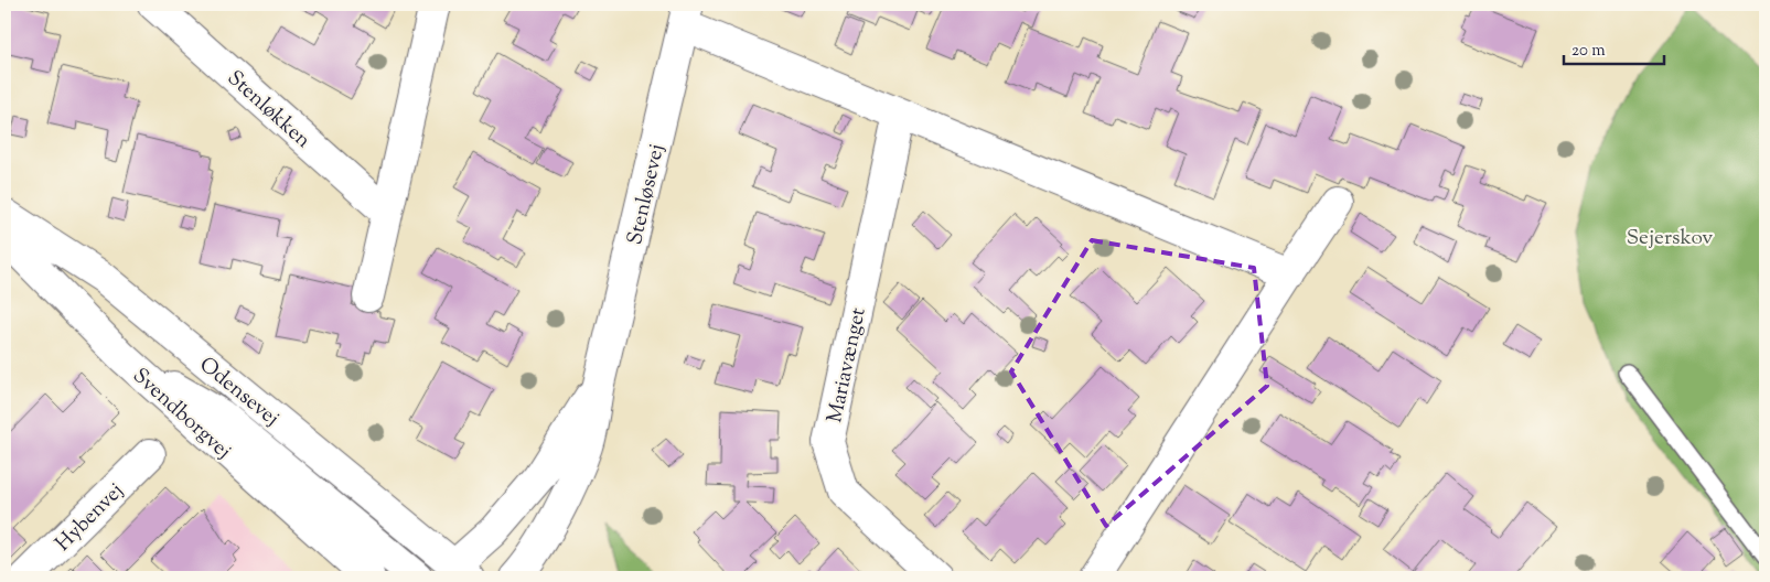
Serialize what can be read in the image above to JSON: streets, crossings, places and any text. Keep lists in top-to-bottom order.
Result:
{
  "streets": {
    "street": [
      "Stenløkken",
      "Stenløsevej",
      "Mariavænget",
      "Odensevej",
      "Svendborgvej",
      "Hybenvej"
    ]
  },
  "crossings": [
    ["Stenløsevej", "Odensevej"]
  ],
  "parks": ["Sejerskov"],
  "scale_bar": "20 m"
}
